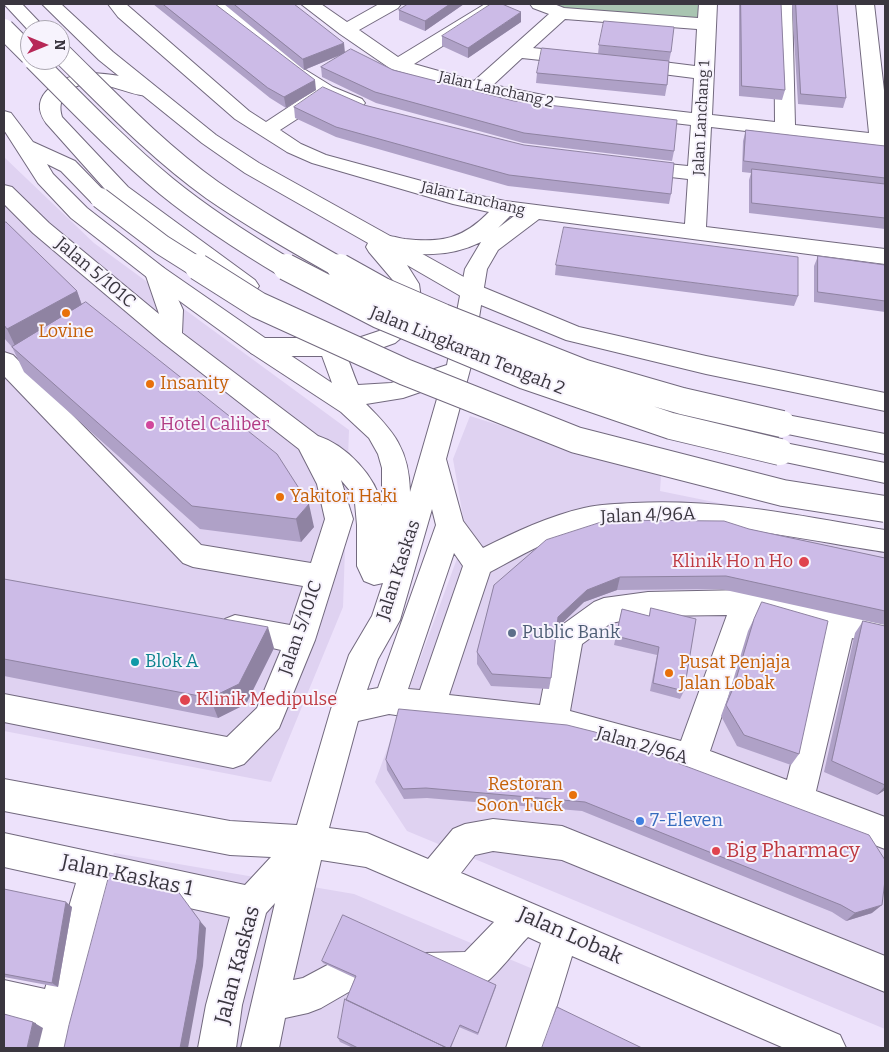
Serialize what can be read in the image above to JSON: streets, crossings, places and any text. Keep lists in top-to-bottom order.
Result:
{
  "streets": {
    "main road": [
      "Jalan Lanchang 2",
      "Jalan Lanchang 1",
      "Jalan Lanchang",
      "Jalan 5/101C",
      "Jalan Lingkaran Tengah 2",
      "Jalan 4/96A",
      "Jalan Kaskas",
      "Jalan 2/96A",
      "Jalan Kaskas 1",
      "Jalan Lobak"
    ]
  },
  "crossings": [
    ["Jalan Lanchang 2", "Jalan Lanchang 1"],
    ["Jalan Lanchang 1", "Jalan Lanchang"],
    ["Jalan Lanchang", "Jalan Kaskas"],
    ["Jalan Kaskas", "Jalan Kaskas 1"],
    ["Jalan Kaskas", "Jalan Lobak"]
  ],
  "places": [
    "Lovine",
    "Insanity",
    "Hotel Caliber",
    "Yakitori Haki",
    "Klinik Ho n Ho",
    "Public Bank",
    "Blok A",
    "Pusat Penjaja Jalan Lobak",
    "Klinik Medipulse",
    "Restoran Soon Tuck",
    "7-Eleven",
    "Big Pharmacy"
  ],
  "north": "right"
}
